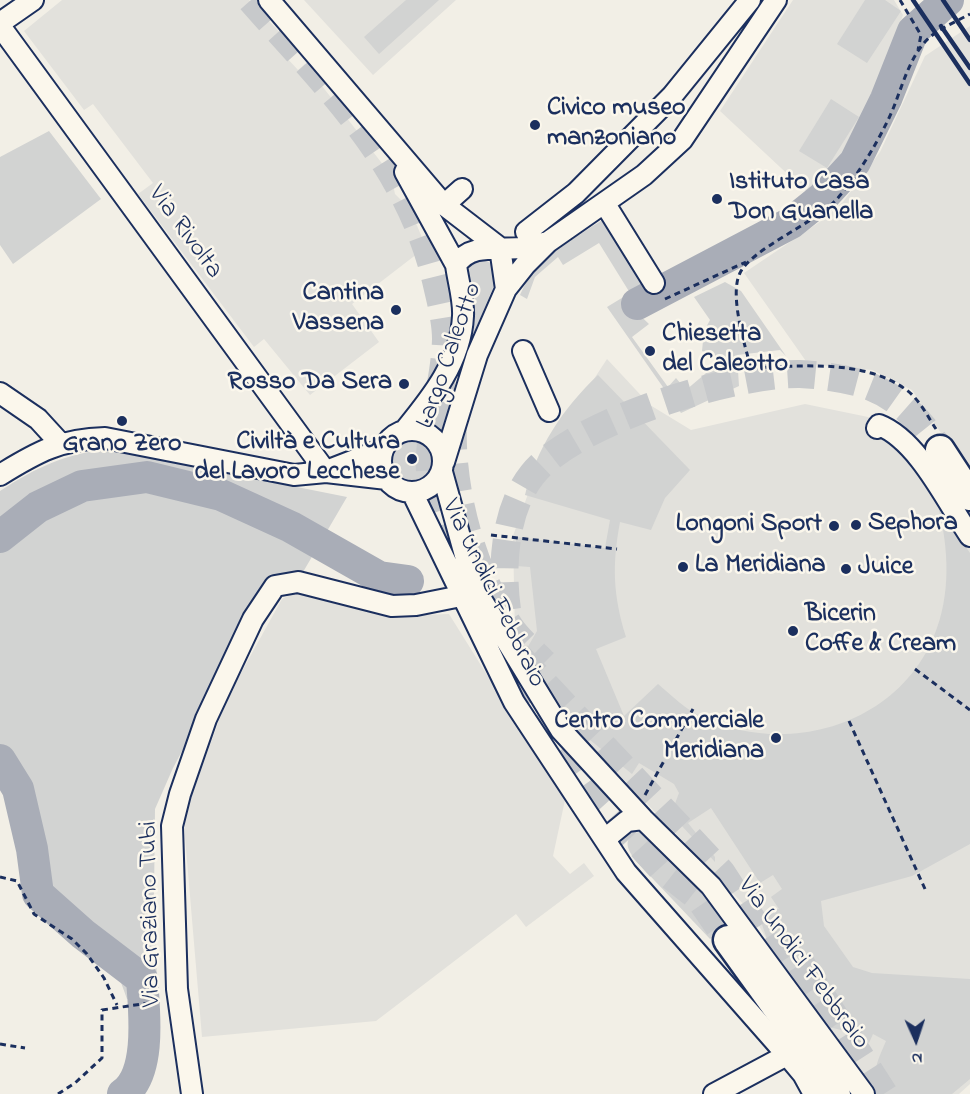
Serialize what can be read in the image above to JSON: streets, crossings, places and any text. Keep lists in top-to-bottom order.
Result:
{
  "streets": {
    "street": [
      "Via Rivolta",
      "Largo Caleotto",
      "Via Undici Febbraio",
      "Via Graziano Tubi"
    ]
  },
  "crossings": [
    ["Via Rivolta", "Largo Caleotto"],
    ["Largo Caleotto", "Via Undici Febbraio"],
    ["Via Undici Febbraio", "Via Graziano Tubi"]
  ],
  "places": [
    "Civico museo manzoniano",
    "Istituto Casa Don Guanella",
    "Cantina Vassena",
    "Chiesetta del Caleotto",
    "Rosso Da Sera",
    "Grano Zero",
    "Civiltà e Cultura del Lavoro Lecchese",
    "Sephora",
    "Longoni Sport",
    "La Meridiana",
    "Juice",
    "Bicerin Coffe & Cream",
    "Centro Commerciale Meridiana"
  ],
  "north": "bottom"
}
